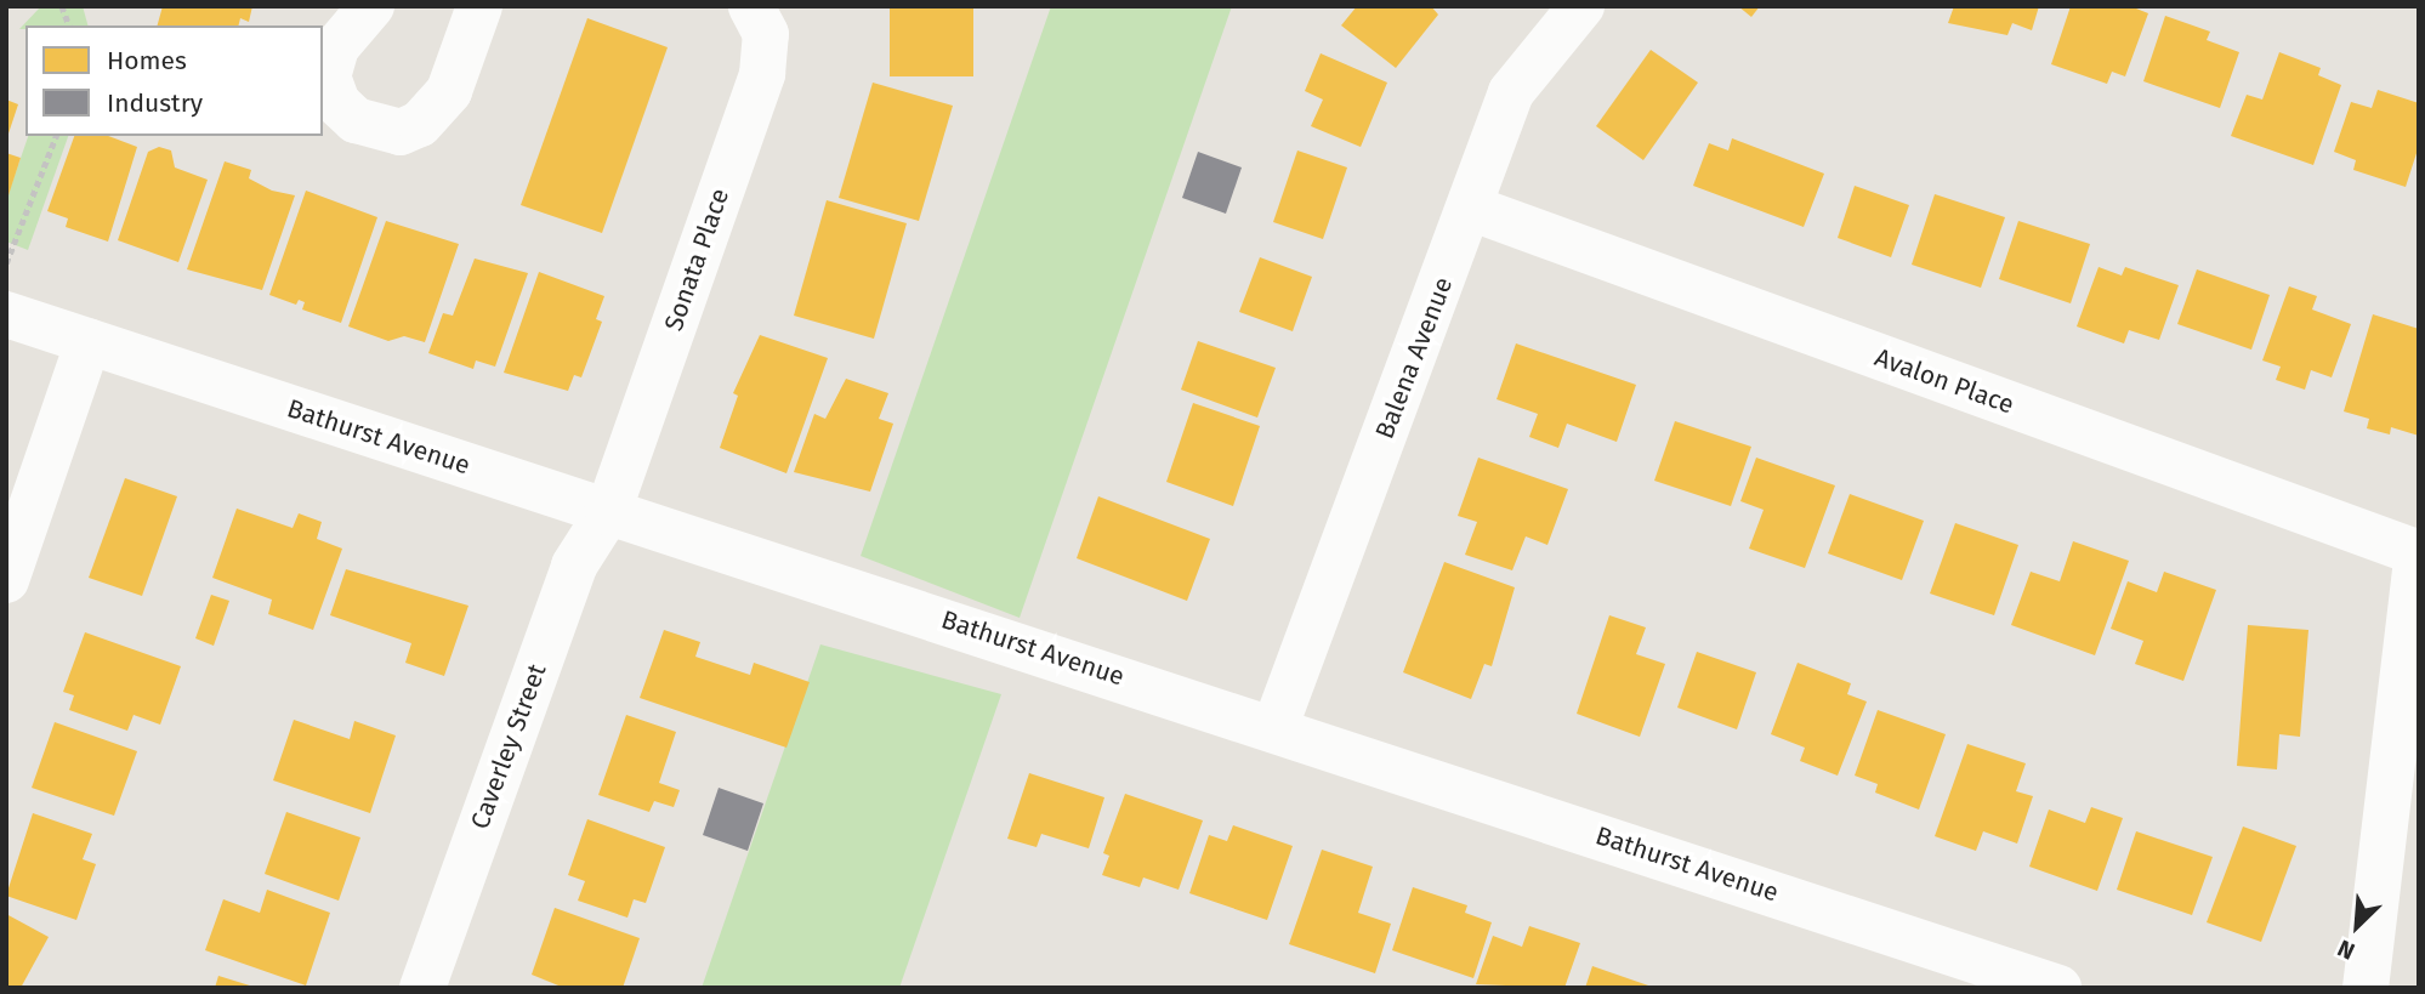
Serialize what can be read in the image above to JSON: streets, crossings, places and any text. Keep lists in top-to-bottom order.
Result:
{
  "streets": {
    "street": [
      "Sonata Place",
      "Balena Avenue",
      "Avalon Place",
      "Bathurst Avenue",
      "Caverley Street"
    ]
  },
  "crossings": [
    ["Sonata Place", "Bathurst Avenue"],
    ["Sonata Place", "Caverley Street"],
    ["Balena Avenue", "Avalon Place"],
    ["Balena Avenue", "Bathurst Avenue"],
    ["Bathurst Avenue", "Caverley Street"]
  ],
  "legend": ["Homes", "Industry"],
  "north": "bottom left"
}
